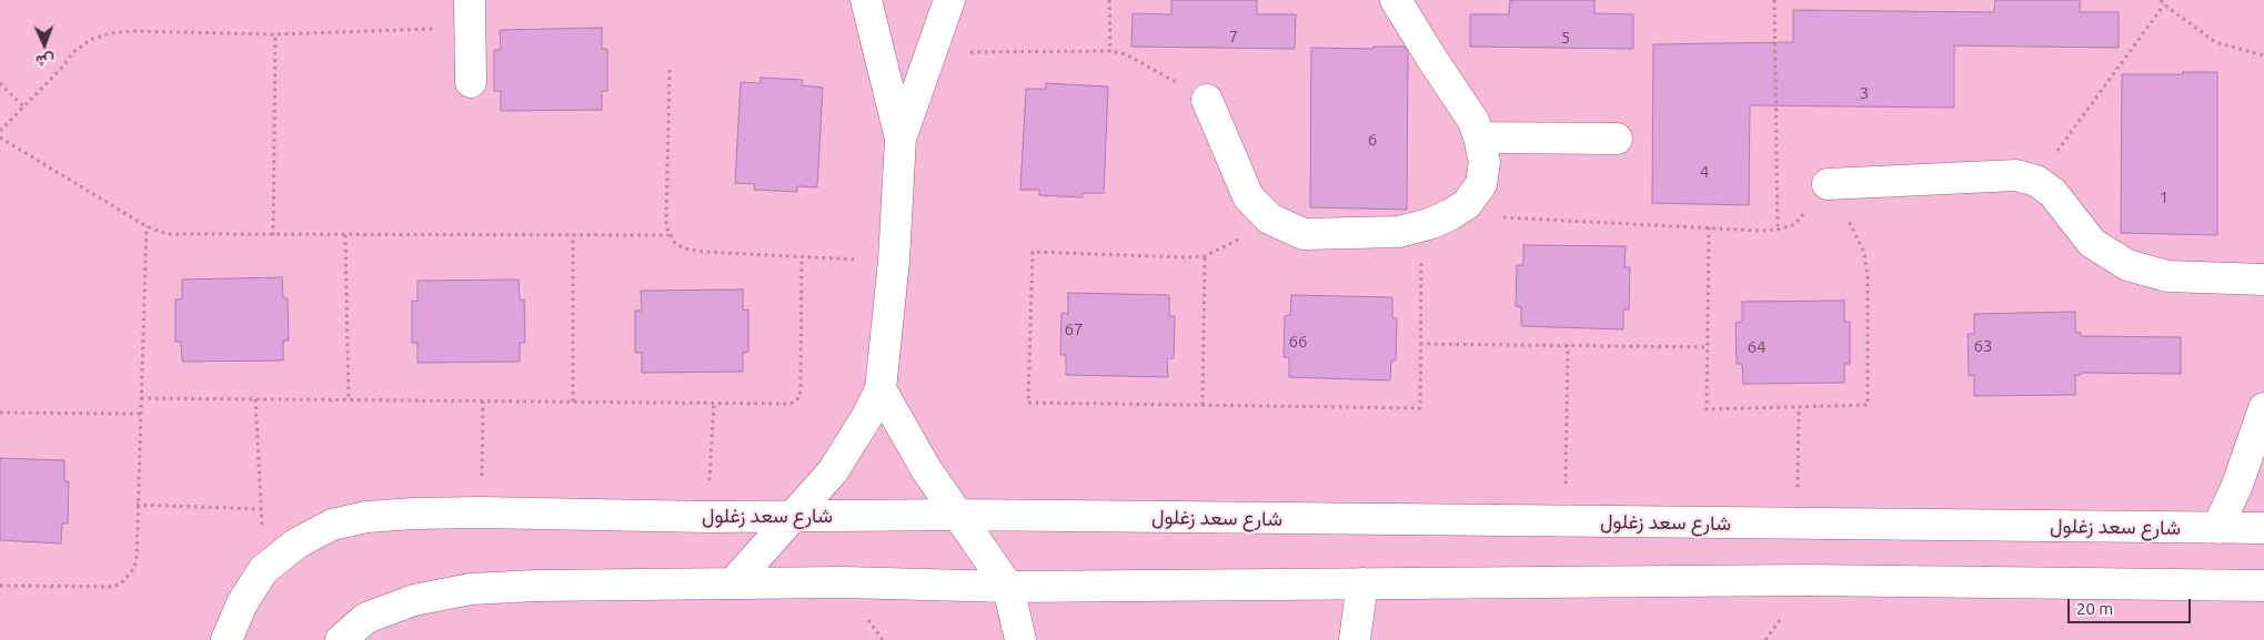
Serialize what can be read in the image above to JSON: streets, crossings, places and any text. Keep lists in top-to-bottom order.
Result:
{
  "streets": {
    "street": ["شارع سعد زغلول"]
  },
  "house_numbers": [
    "7",
    "5",
    "3",
    "6",
    "4",
    "1",
    "67",
    "66",
    "63",
    "64"
  ],
  "scale_bar": "20 m",
  "north": "bottom"
}
